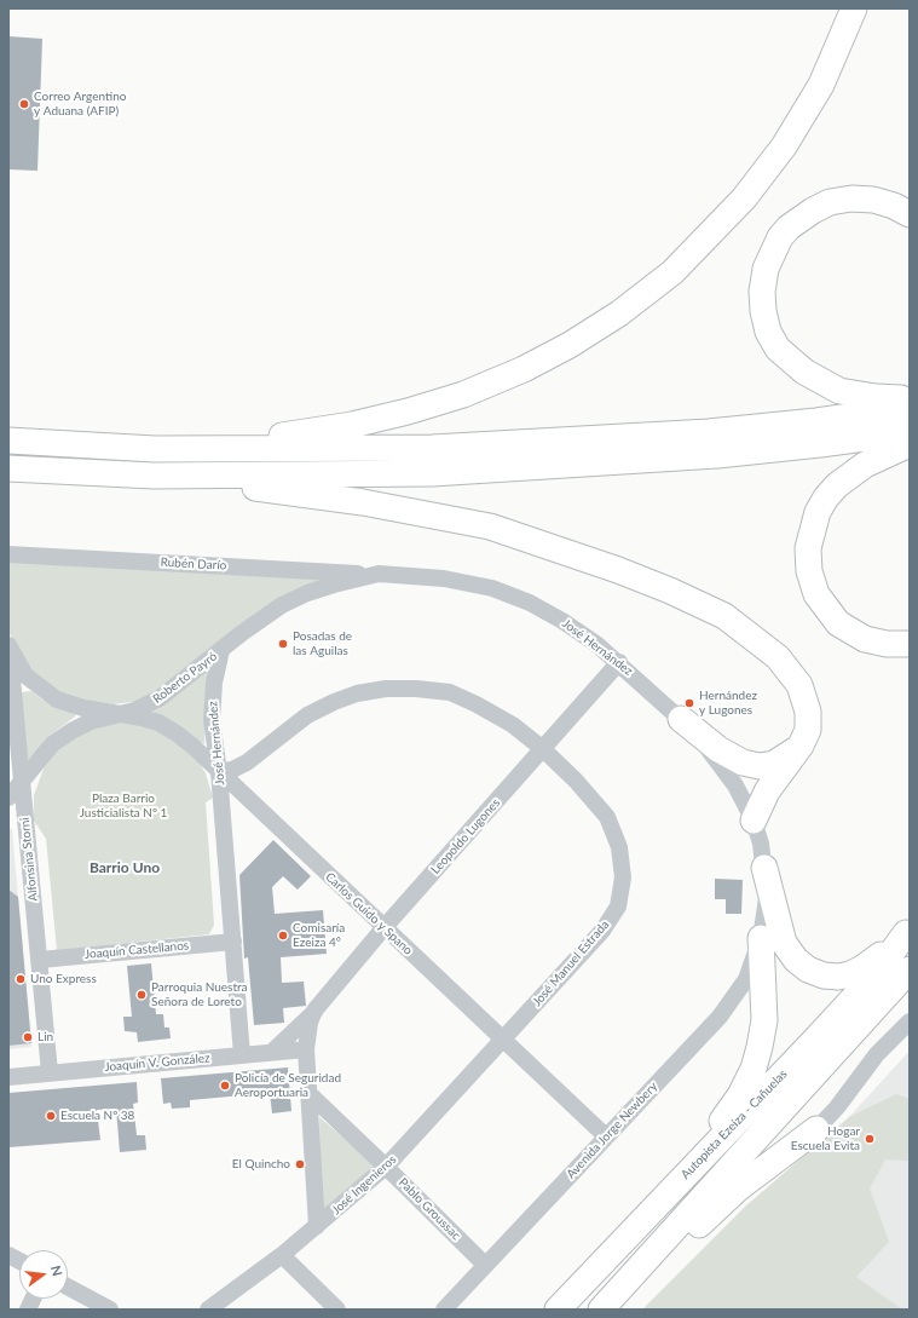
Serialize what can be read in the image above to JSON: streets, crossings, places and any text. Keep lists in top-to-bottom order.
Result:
{
  "streets": {
    "highway": ["Autopista Ezeiza - Cañuelas"],
    "street": [
      "Rubén Darío",
      "José Hernández",
      "Roberto Payró",
      "Leopoldo Lugones",
      "Alfonsina Storni",
      "Carlos Guido y Spano",
      "Joaquín Castellanos",
      "José Manuel Estrada",
      "Joaquín V. González",
      "Avenida Jorge Newbery",
      "José Ingenieros",
      "Pablo Groussac"
    ]
  },
  "crossings": [
    ["Rubén Darío", "José Hernández"],
    ["José Hernández", "Roberto Payró"],
    ["José Hernández", "Leopoldo Lugones"],
    ["José Hernández", "Carlos Guido y Spano"],
    ["José Hernández", "Joaquín Castellanos"],
    ["José Hernández", "José Manuel Estrada"],
    ["José Hernández", "Joaquín V. González"],
    ["José Hernández", "Avenida Jorge Newbery"],
    ["Roberto Payró", "Alfonsina Storni"],
    ["Roberto Payró", "Carlos Guido y Spano"],
    ["Leopoldo Lugones", "Carlos Guido y Spano"],
    ["Leopoldo Lugones", "José Manuel Estrada"],
    ["Leopoldo Lugones", "Joaquín V. González"],
    ["Leopoldo Lugones", "José Ingenieros"],
    ["Leopoldo Lugones", "Pablo Groussac"],
    ["Alfonsina Storni", "Carlos Guido y Spano"],
    ["Alfonsina Storni", "Joaquín Castellanos"],
    ["Alfonsina Storni", "Joaquín V. González"],
    ["Carlos Guido y Spano", "José Manuel Estrada"],
    ["Carlos Guido y Spano", "Avenida Jorge Newbery"],
    ["Carlos Guido y Spano", "José Ingenieros"],
    ["José Manuel Estrada", "José Ingenieros"],
    ["Avenida Jorge Newbery", "Pablo Groussac"],
    ["José Ingenieros", "Pablo Groussac"]
  ],
  "districts": ["Barrio Uno"],
  "parks": ["Plaza Barrio Justicialista Nº 1"],
  "places": [
    "Correo Argentino y Aduana (AFIP)",
    "Posadas de las Aguilas",
    "Hernández y Lugones",
    "Comisaría Ezeiza 4°",
    "Uno Express",
    "Parroquia Nuestra Señora de Loreto",
    "Lin",
    "Policía de Seguridad Aeroportuaria",
    "Escuela Nº 38",
    "Hogar Escuela Evita",
    "El Quincho"
  ],
  "north": "right"
}
